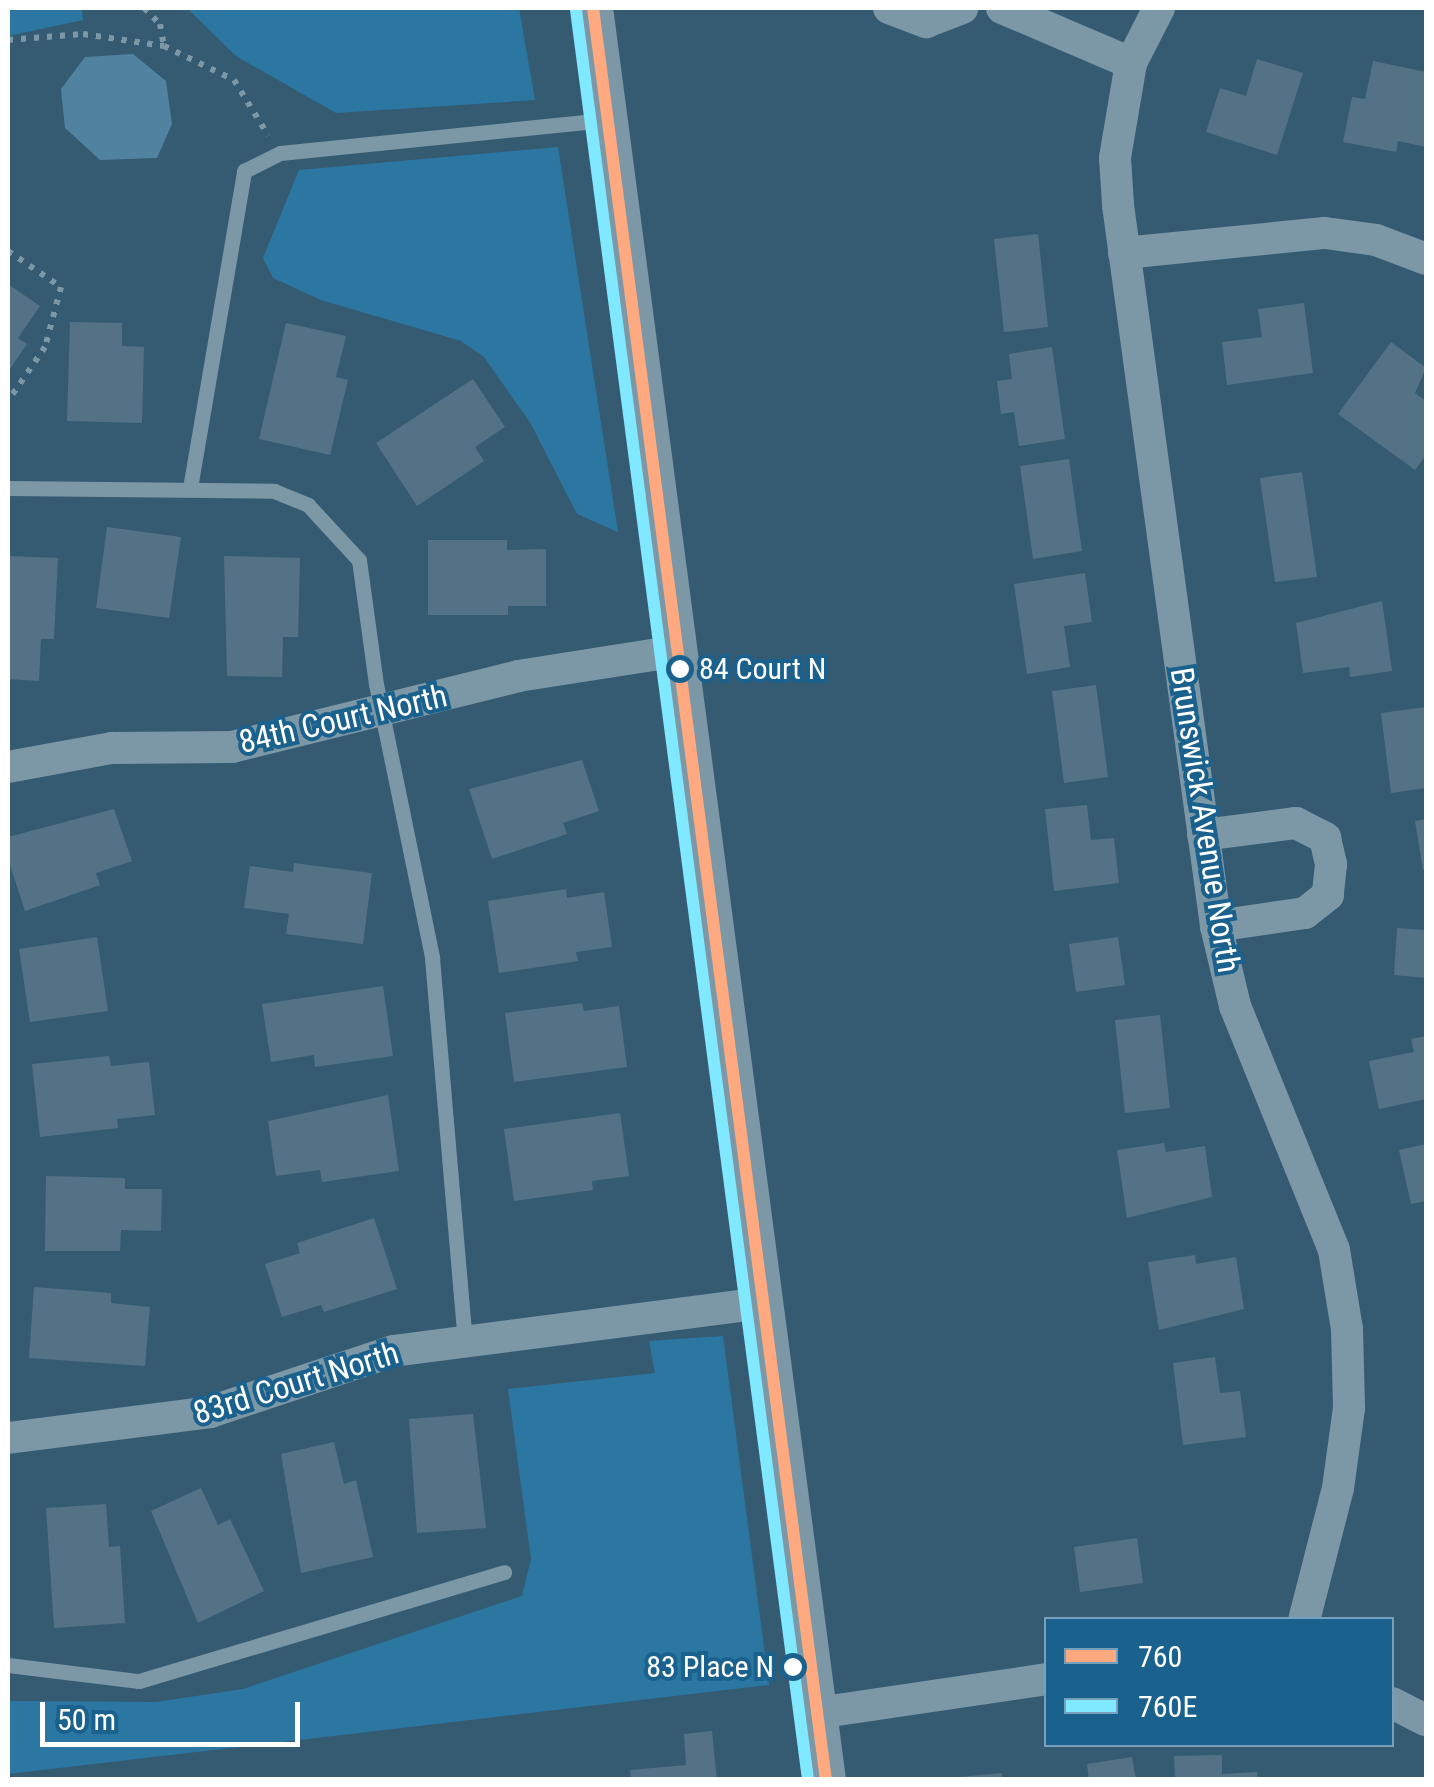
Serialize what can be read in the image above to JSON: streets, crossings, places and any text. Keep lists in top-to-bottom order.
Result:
{
  "streets": {
    "street": ["84th Court North", "Brunswick Avenue North", "83rd Court North"]
  },
  "places": ["84 Court N", "83 Place N"],
  "lines": ["transit line 760", "transit line 760E"],
  "legend": ["760", "760E"],
  "scale_bar": "50 m"
}
